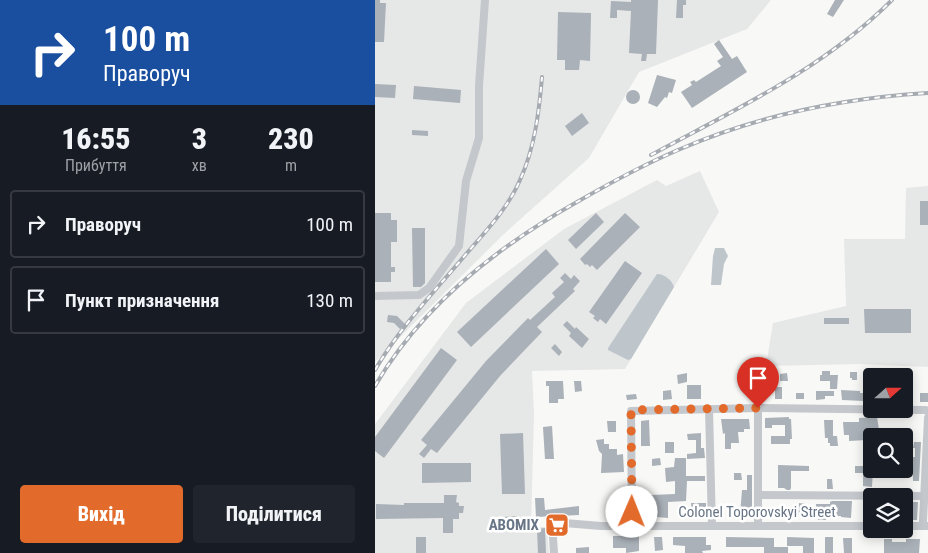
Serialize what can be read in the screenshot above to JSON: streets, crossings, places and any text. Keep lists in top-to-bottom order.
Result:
{
  "streets": {
    "street": ["Colonel Toporovskyi Street"]
  },
  "places": {
    "supermarket": ["ABOMIX"]
  },
  "north": "right",
  "page": {
    "turn": ["100 m", "Праворуч"],
    "eta": [
      "16:55",
      "Прибуття",
      "3",
      "хв",
      "230",
      "m"
    ],
    "list": [
      {
        "name": "Праворуч",
        "value": "100 m"
      },
      {
        "name": "Пункт призначення",
        "value": "130 m"
      }
    ],
    "buttons": ["Вихід", "Поділитися"]
  }
}
